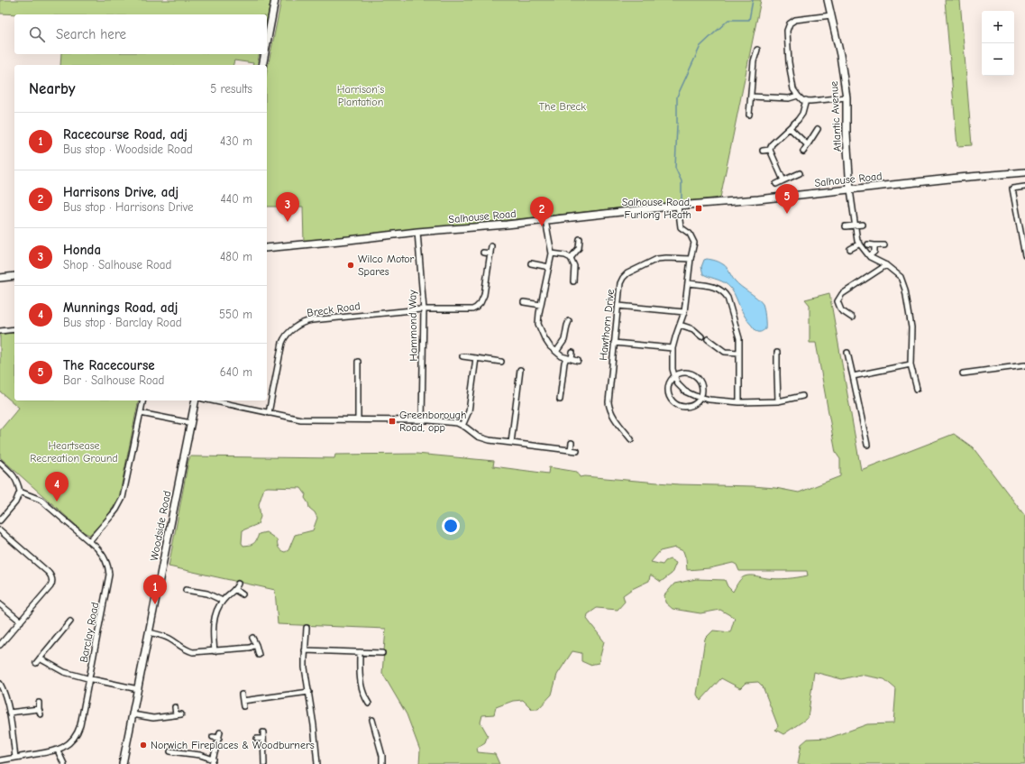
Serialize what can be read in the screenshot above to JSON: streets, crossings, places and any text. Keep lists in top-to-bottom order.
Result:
{
  "streets": {
    "street": [
      "Atlantic Avenue",
      "Salhouse Road",
      "Breck Road",
      "Hawthorn Drive",
      "Hammond Way",
      "Woodside Road",
      "Barclay Road"
    ]
  },
  "crossings": [
    ["Atlantic Avenue", "Salhouse Road"],
    ["Salhouse Road", "Hammond Way"],
    ["Breck Road", "Hammond Way"]
  ],
  "parks": ["Harrison's Plantation", "The Breck", "Heartsease Recreation Ground"],
  "places": {
    "transit": ["Salhouse Road, Furlong Heath", "Greenborough Road, opp"],
    "other": ["Wilco Motor Spares", "Norwich Fireplaces & Woodburners"]
  },
  "page": {
    "map_buttons": ["+", "−"],
    "search": "Search here",
    "heading": ["Nearby", "5 results"],
    "list": [
      {
        "mark": "1",
        "name": "Racecourse Road, adj",
        "note": "Bus stop · Woodside Road",
        "value": "430 m"
      },
      {
        "mark": "2",
        "name": "Harrisons Drive, adj",
        "note": "Bus stop · Harrisons Drive",
        "value": "440 m"
      },
      {
        "mark": "3",
        "name": "Honda",
        "note": "Shop · Salhouse Road",
        "value": "480 m"
      },
      {
        "mark": "4",
        "name": "Munnings Road, adj",
        "note": "Bus stop · Barclay Road",
        "value": "550 m"
      },
      {
        "mark": "5",
        "name": "The Racecourse",
        "note": "Bar · Salhouse Road",
        "value": "640 m"
      }
    ],
    "pins": [
      "5",
      "3",
      "2",
      "4",
      "1"
    ]
  }
}
